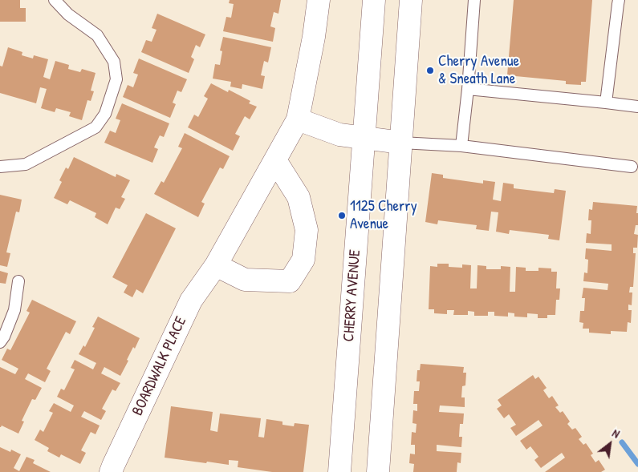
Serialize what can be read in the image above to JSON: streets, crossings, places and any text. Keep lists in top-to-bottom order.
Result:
{
  "streets": {
    "street": ["CHERRY AVENUE", "BOARDWALK PLACE"]
  },
  "places": ["Cherry Avenue & Sneath Lane", "1125 Cherry Avenue"],
  "north": "top right"
}
